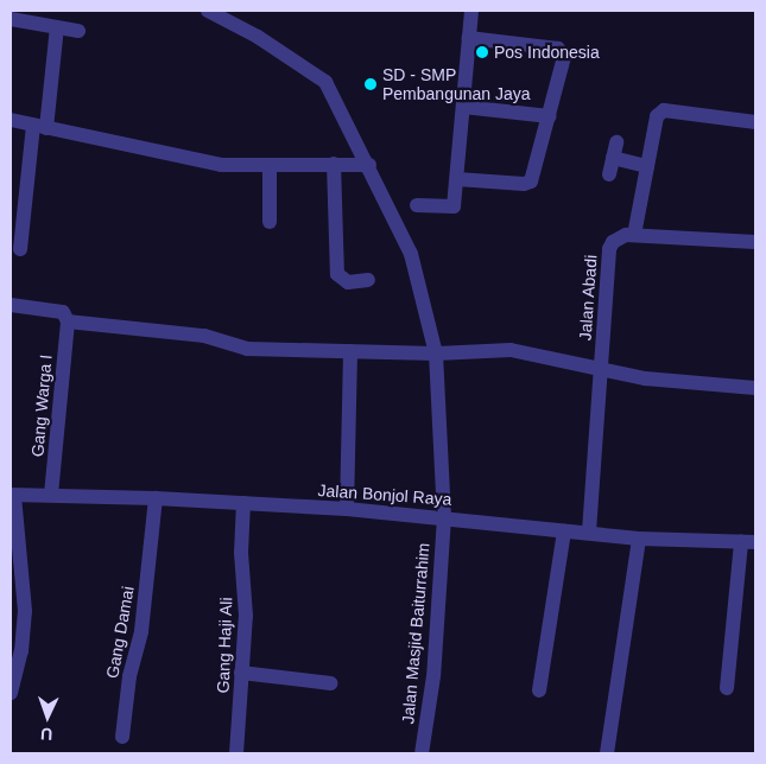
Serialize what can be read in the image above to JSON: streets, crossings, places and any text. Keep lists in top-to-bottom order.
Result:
{
  "streets": {
    "street": [
      "Jalan Abadi",
      "Gang Warga I",
      "Jalan Bonjol Raya",
      "Gang Damai",
      "Jalan Masjid Baiturrahim",
      "Gang Haji Ali"
    ]
  },
  "crossings": [
    ["Jalan Abadi", "Jalan Bonjol Raya"],
    ["Gang Warga I", "Jalan Bonjol Raya"],
    ["Jalan Bonjol Raya", "Gang Damai"],
    ["Jalan Bonjol Raya", "Jalan Masjid Baiturrahim"],
    ["Jalan Bonjol Raya", "Gang Haji Ali"]
  ],
  "places": ["Pos Indonesia", "SD - SMP Pembangunan Jaya"],
  "north": "bottom"
}
